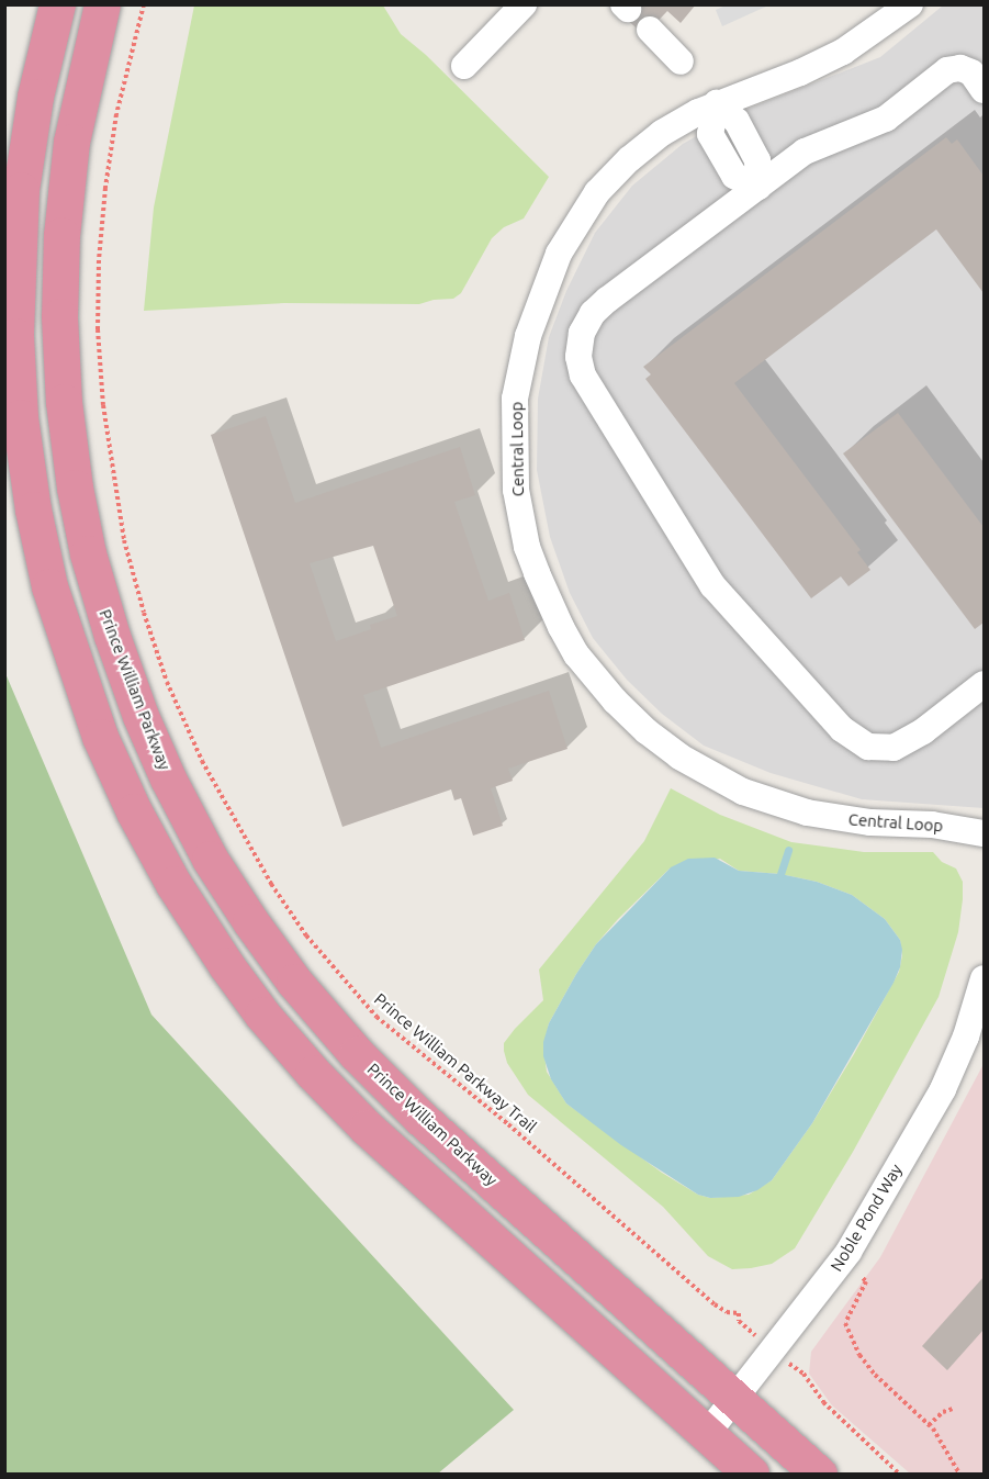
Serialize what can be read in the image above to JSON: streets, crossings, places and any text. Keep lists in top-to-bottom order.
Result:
{
  "streets": {
    "highway": ["Prince William Parkway"],
    "street": ["Central Loop", "Noble Pond Way"],
    "path": ["Prince William Parkway Trail"]
  },
  "crossings": [
    ["Prince William Parkway", "Noble Pond Way"]
  ]
}
